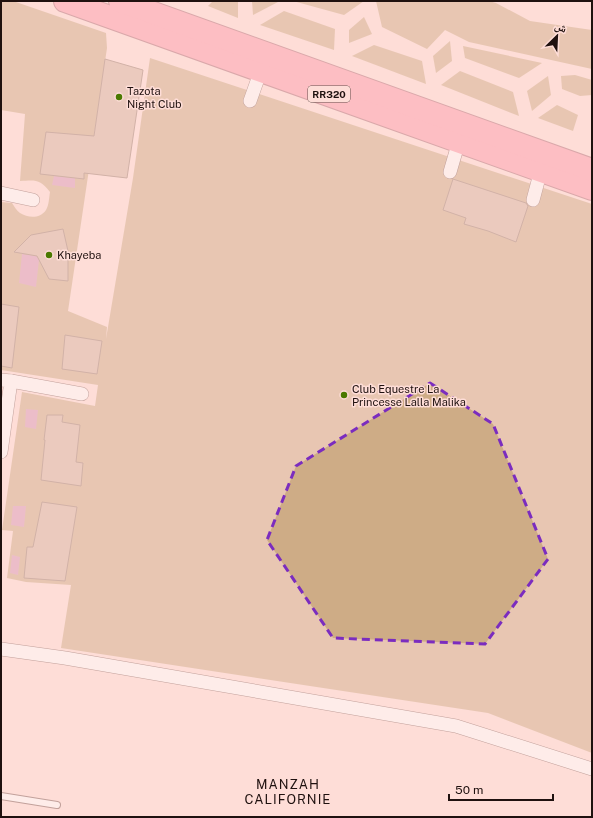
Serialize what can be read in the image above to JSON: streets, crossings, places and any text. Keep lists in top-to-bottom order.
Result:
{
  "streets": {
    "highway": ["RR320"]
  },
  "districts": ["MANZAH CALIFORNIE"],
  "places": ["Tazota Night Club", "Khayeba", "Club Equestre La Princesse Lalla Malika"],
  "scale_bar": "50 m",
  "north": "top right"
}
